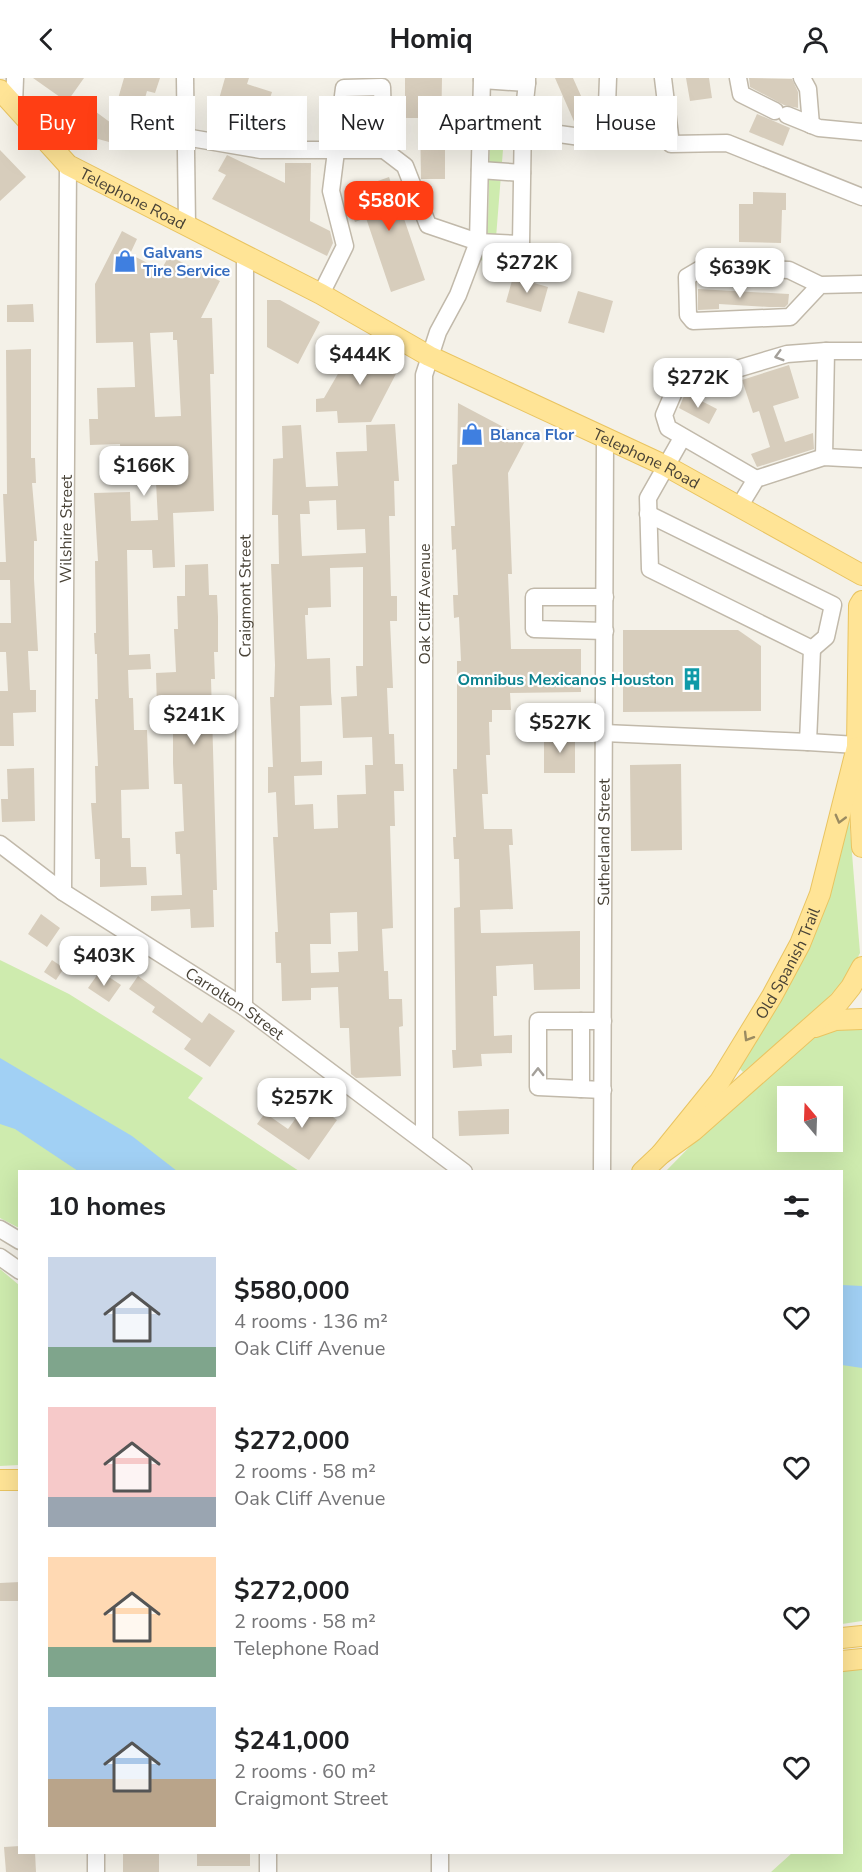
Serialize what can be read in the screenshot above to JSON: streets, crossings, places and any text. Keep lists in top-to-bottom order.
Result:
{
  "streets": {
    "main road": ["Telephone Road", "Old Spanish Trail"],
    "street": [
      "Wilshire Street",
      "Craigmont Street",
      "Oak Cliff Avenue",
      "Sutherland Street",
      "Carrolton Street"
    ]
  },
  "crossings": [
    ["Telephone Road", "Wilshire Street"],
    ["Telephone Road", "Craigmont Street"],
    ["Telephone Road", "Oak Cliff Avenue"],
    ["Telephone Road", "Sutherland Street"],
    ["Wilshire Street", "Carrolton Street"],
    ["Craigmont Street", "Carrolton Street"],
    ["Oak Cliff Avenue", "Carrolton Street"]
  ],
  "places": {
    "shop": ["Galvans Tire Service", "Blanca Flor"],
    "building": ["Omnibus Mexicanos Houston"]
  },
  "north": "top",
  "page": {
    "header": "Homiq",
    "chip": [
      "Buy",
      "Rent",
      "Filters",
      "New",
      "Apartment",
      "House"
    ],
    "price": [
      "$580K",
      "$272K",
      "$639K",
      "$444K",
      "$272K",
      "$166K",
      "$241K",
      "$527K",
      "$403K",
      "$257K"
    ],
    "heading": "10 homes",
    "list": [
      {
        "name": "$580,000",
        "note": "4 rooms · 136 m² · Oak Cliff Avenue"
      },
      {
        "name": "$272,000",
        "note": "2 rooms · 58 m² · Oak Cliff Avenue"
      },
      {
        "name": "$272,000",
        "note": "2 rooms · 58 m² · Telephone Road"
      },
      {
        "name": "$241,000",
        "note": "2 rooms · 60 m² · Craigmont Street"
      }
    ]
  }
}
